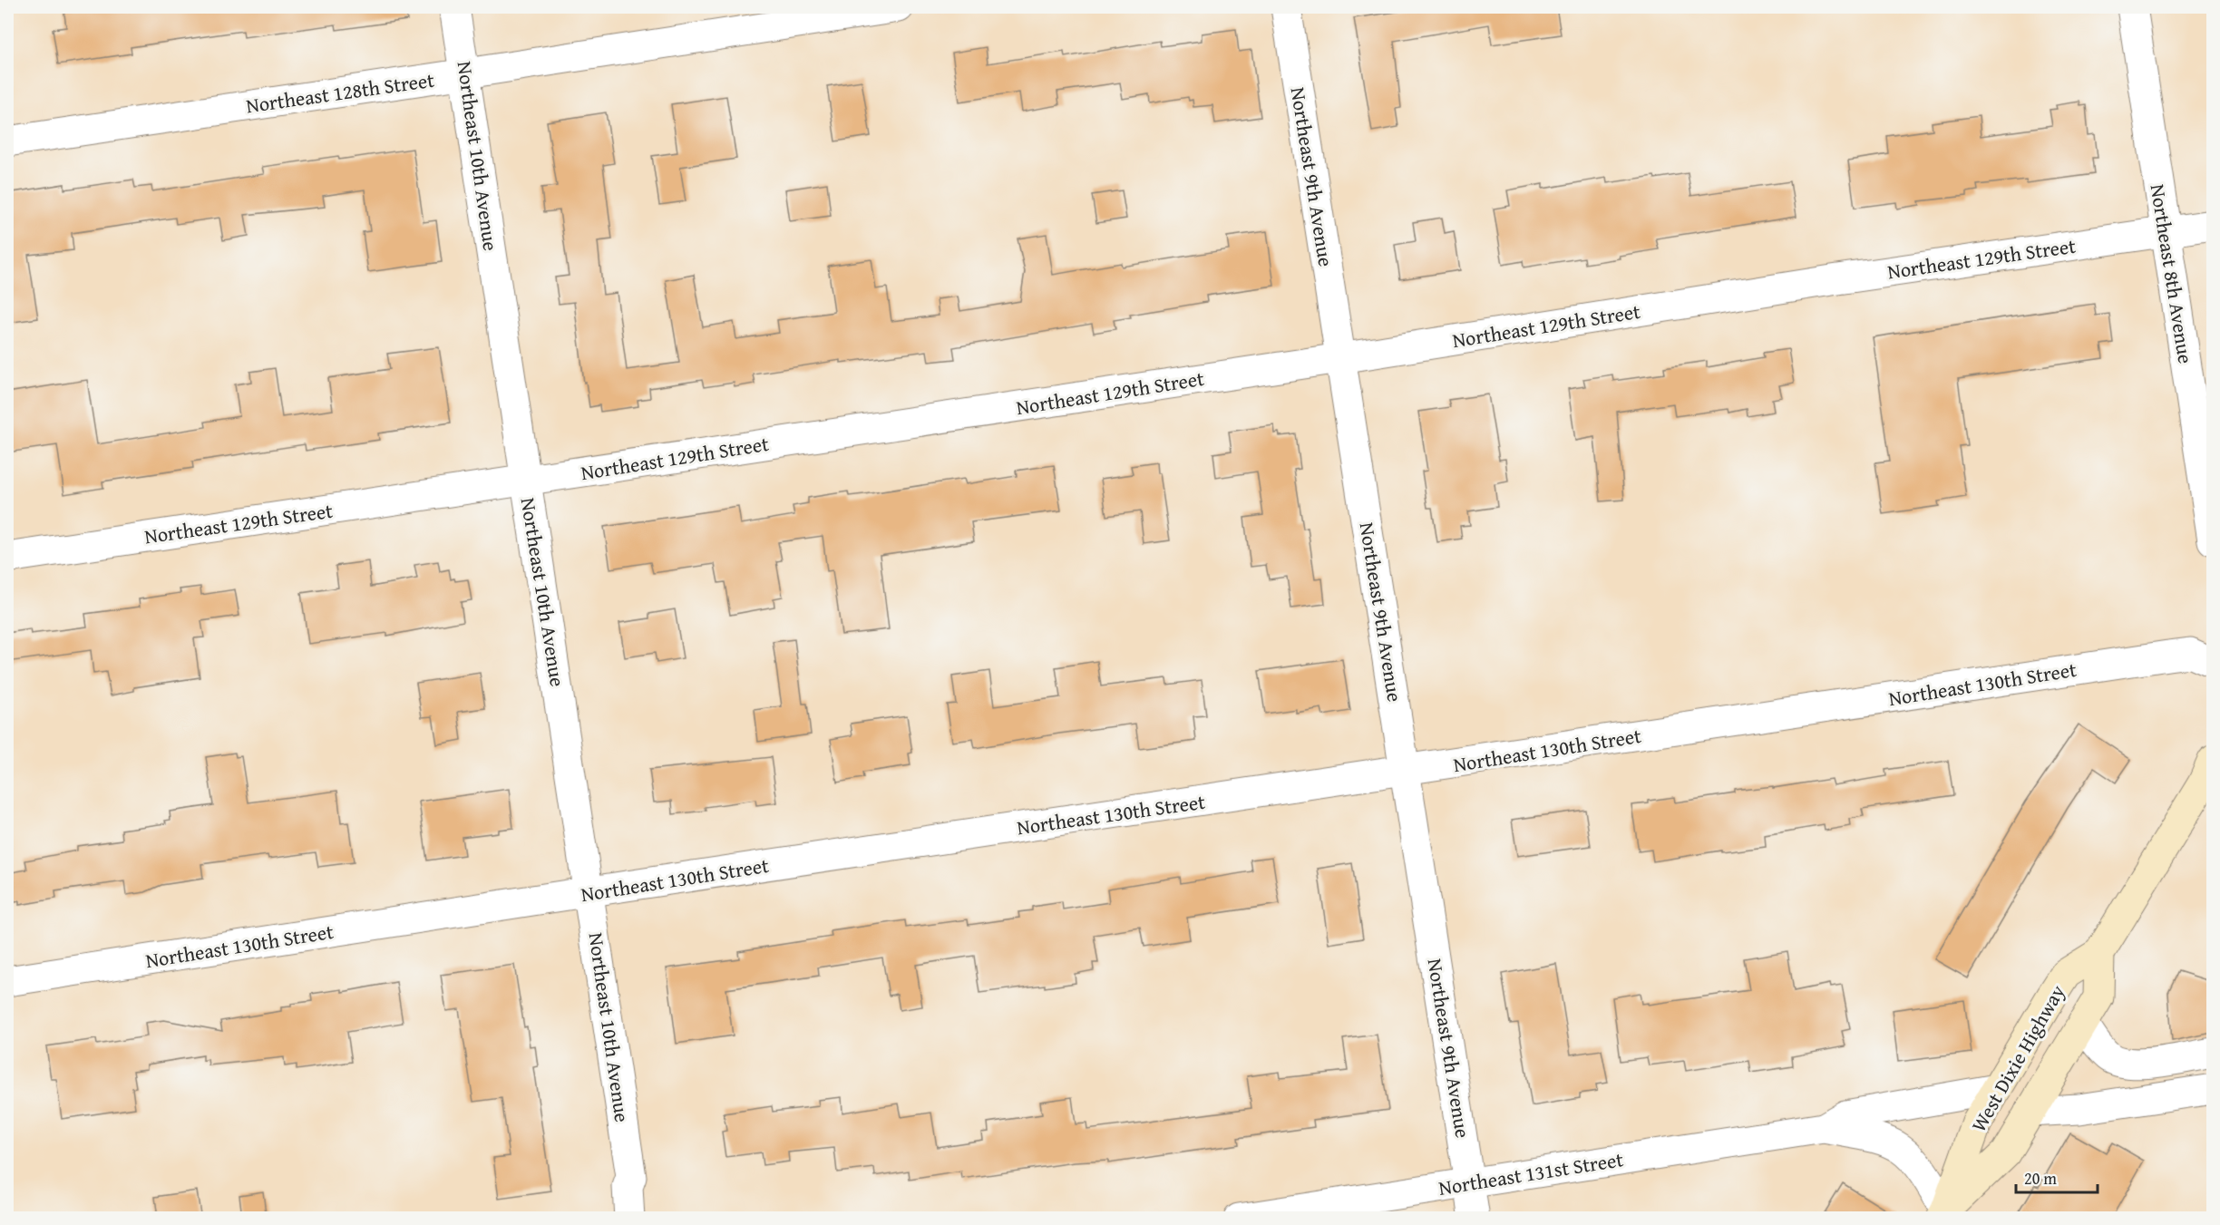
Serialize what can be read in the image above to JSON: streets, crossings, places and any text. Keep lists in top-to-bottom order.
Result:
{
  "streets": {
    "main road": ["West Dixie Highway"],
    "street": [
      "Northeast 128th Street",
      "Northeast 10th Avenue",
      "Northeast 9th Avenue",
      "Northeast 129th Street",
      "Northeast 8th Avenue",
      "Northeast 130th Street",
      "Northeast 131st Street"
    ]
  },
  "crossings": [
    ["Northeast 128th Street", "Northeast 10th Avenue"],
    ["Northeast 10th Avenue", "Northeast 129th Street"],
    ["Northeast 10th Avenue", "Northeast 130th Street"],
    ["Northeast 9th Avenue", "Northeast 129th Street"],
    ["Northeast 9th Avenue", "Northeast 130th Street"],
    ["Northeast 9th Avenue", "Northeast 131st Street"],
    ["Northeast 129th Street", "Northeast 8th Avenue"],
    ["West Dixie Highway", "Northeast 131st Street"]
  ],
  "scale_bar": "20 m"
}
